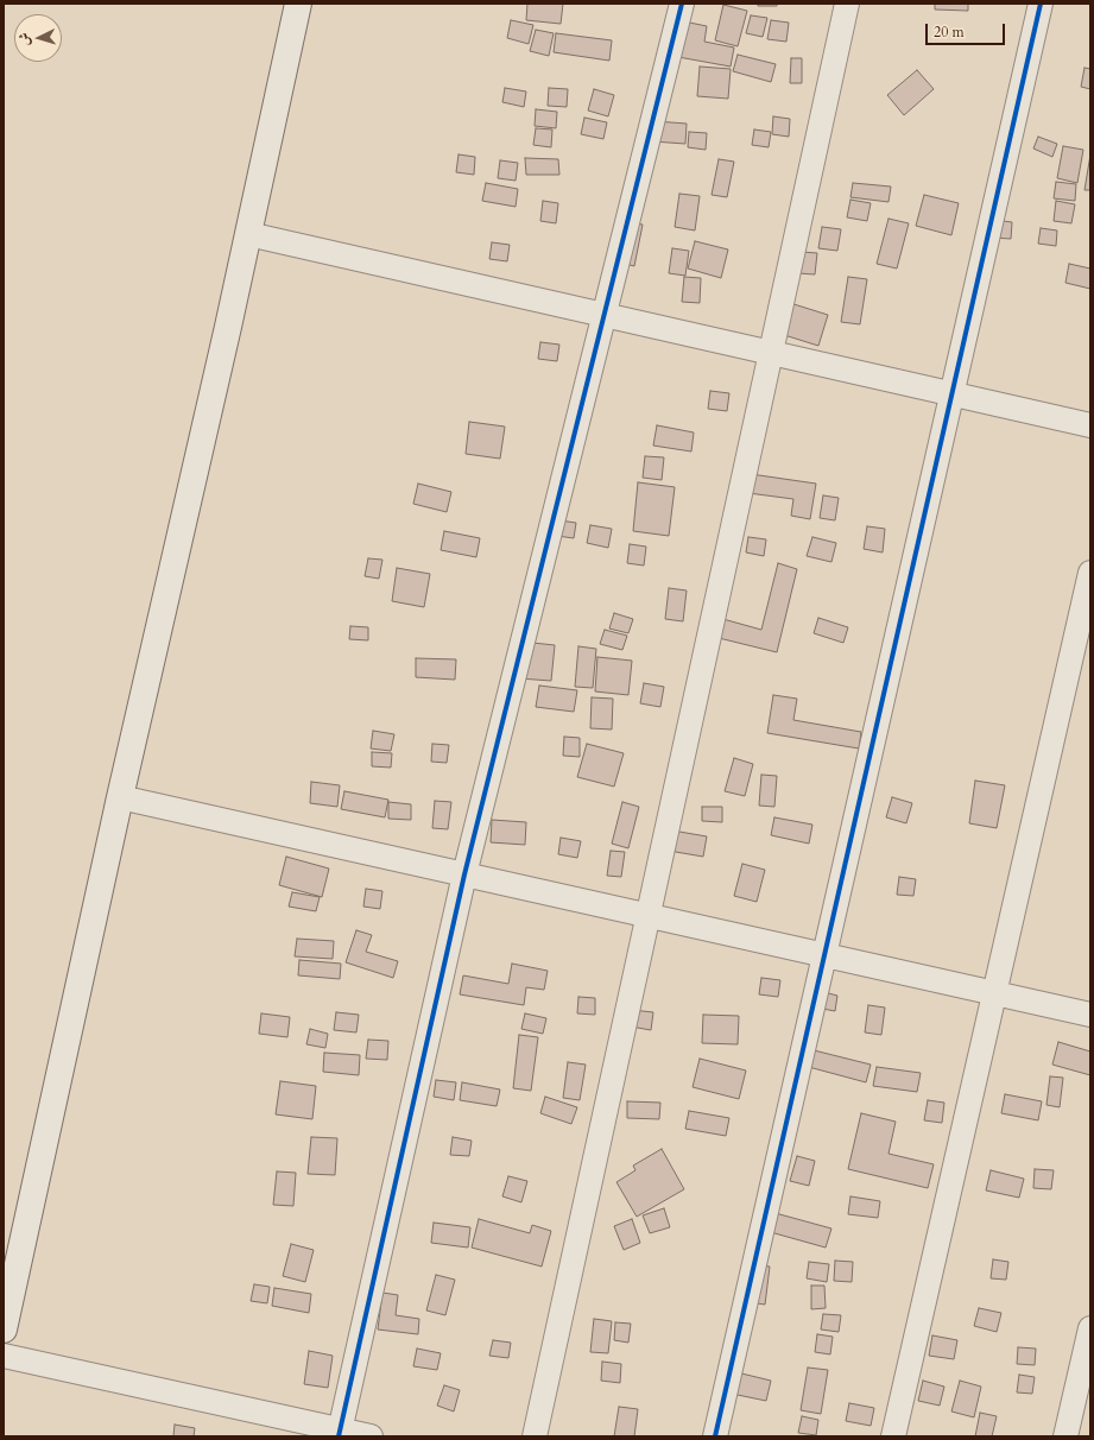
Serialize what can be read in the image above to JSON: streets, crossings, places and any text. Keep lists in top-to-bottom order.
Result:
{
  "scale_bar": "20 m",
  "north": "left"
}
